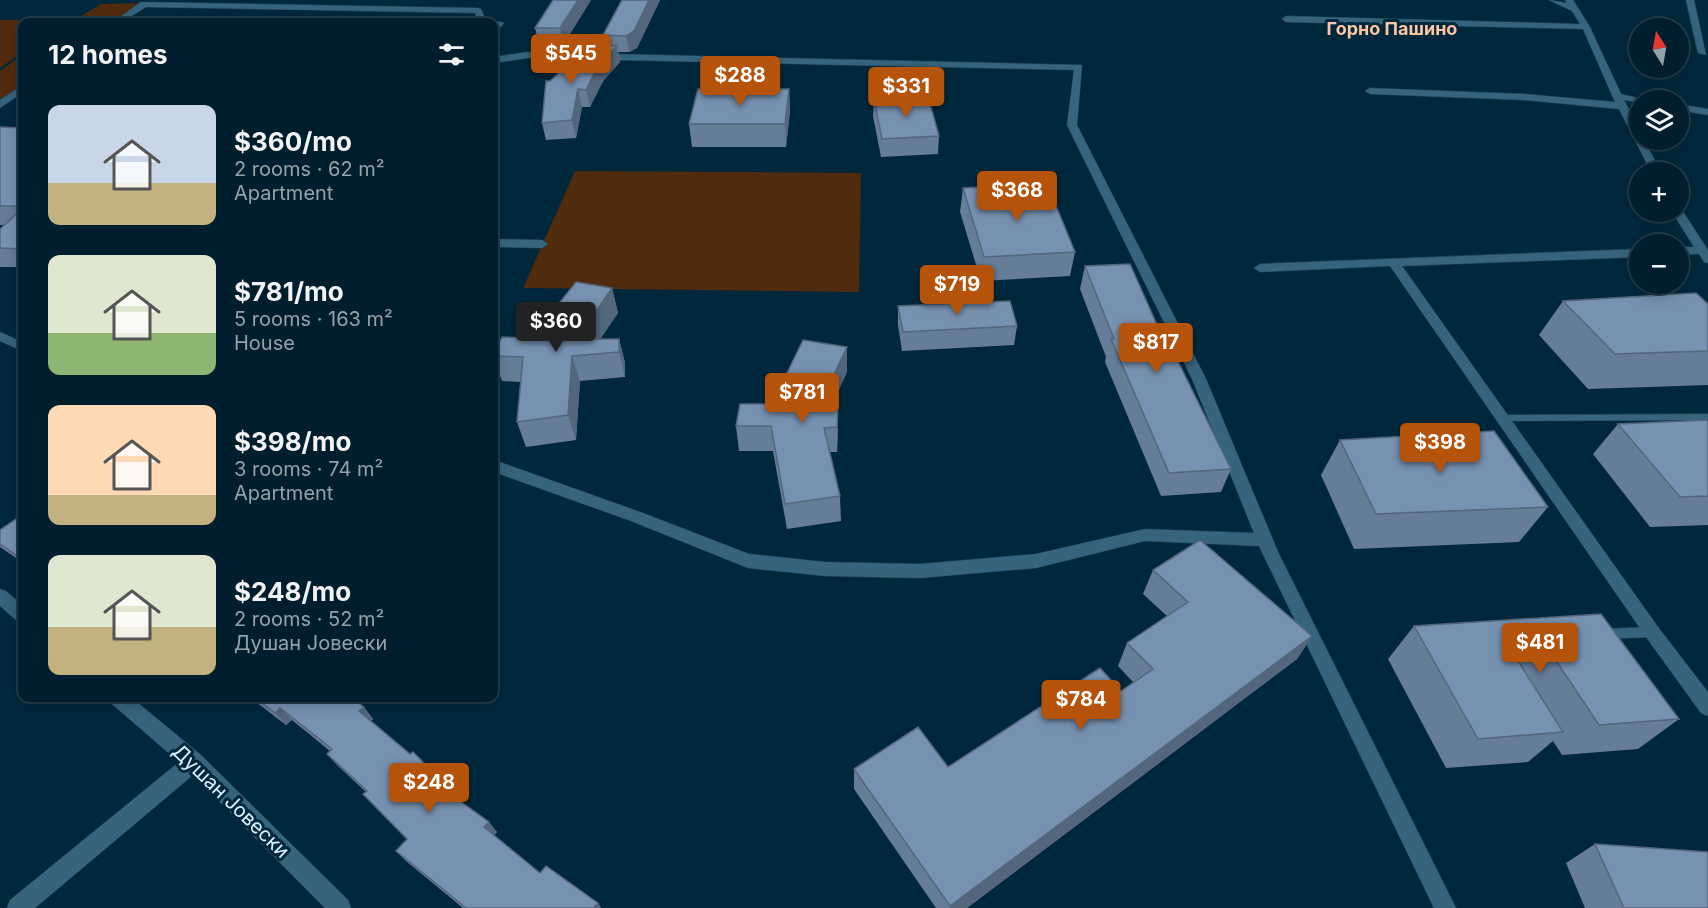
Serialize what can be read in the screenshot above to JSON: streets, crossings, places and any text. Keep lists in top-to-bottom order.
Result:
{
  "streets": {
    "street": ["Душан Јовески"]
  },
  "districts": ["Горно Пашино"],
  "north": "top",
  "page": {
    "map_buttons": ["+", "−"],
    "heading": "12 homes",
    "price": [
      "$545",
      "$288",
      "$331",
      "$368",
      "$719",
      "$360",
      "$817",
      "$781",
      "$398",
      "$481",
      "$784",
      "$248"
    ],
    "list": [
      {
        "name": "$360/mo",
        "note": "2 rooms · 62 m² · Apartment"
      },
      {
        "name": "$781/mo",
        "note": "5 rooms · 163 m² · House"
      },
      {
        "name": "$398/mo",
        "note": "3 rooms · 74 m² · Apartment"
      },
      {
        "name": "$248/mo",
        "note": "2 rooms · 52 m² · Душан Јовески"
      }
    ]
  }
}
